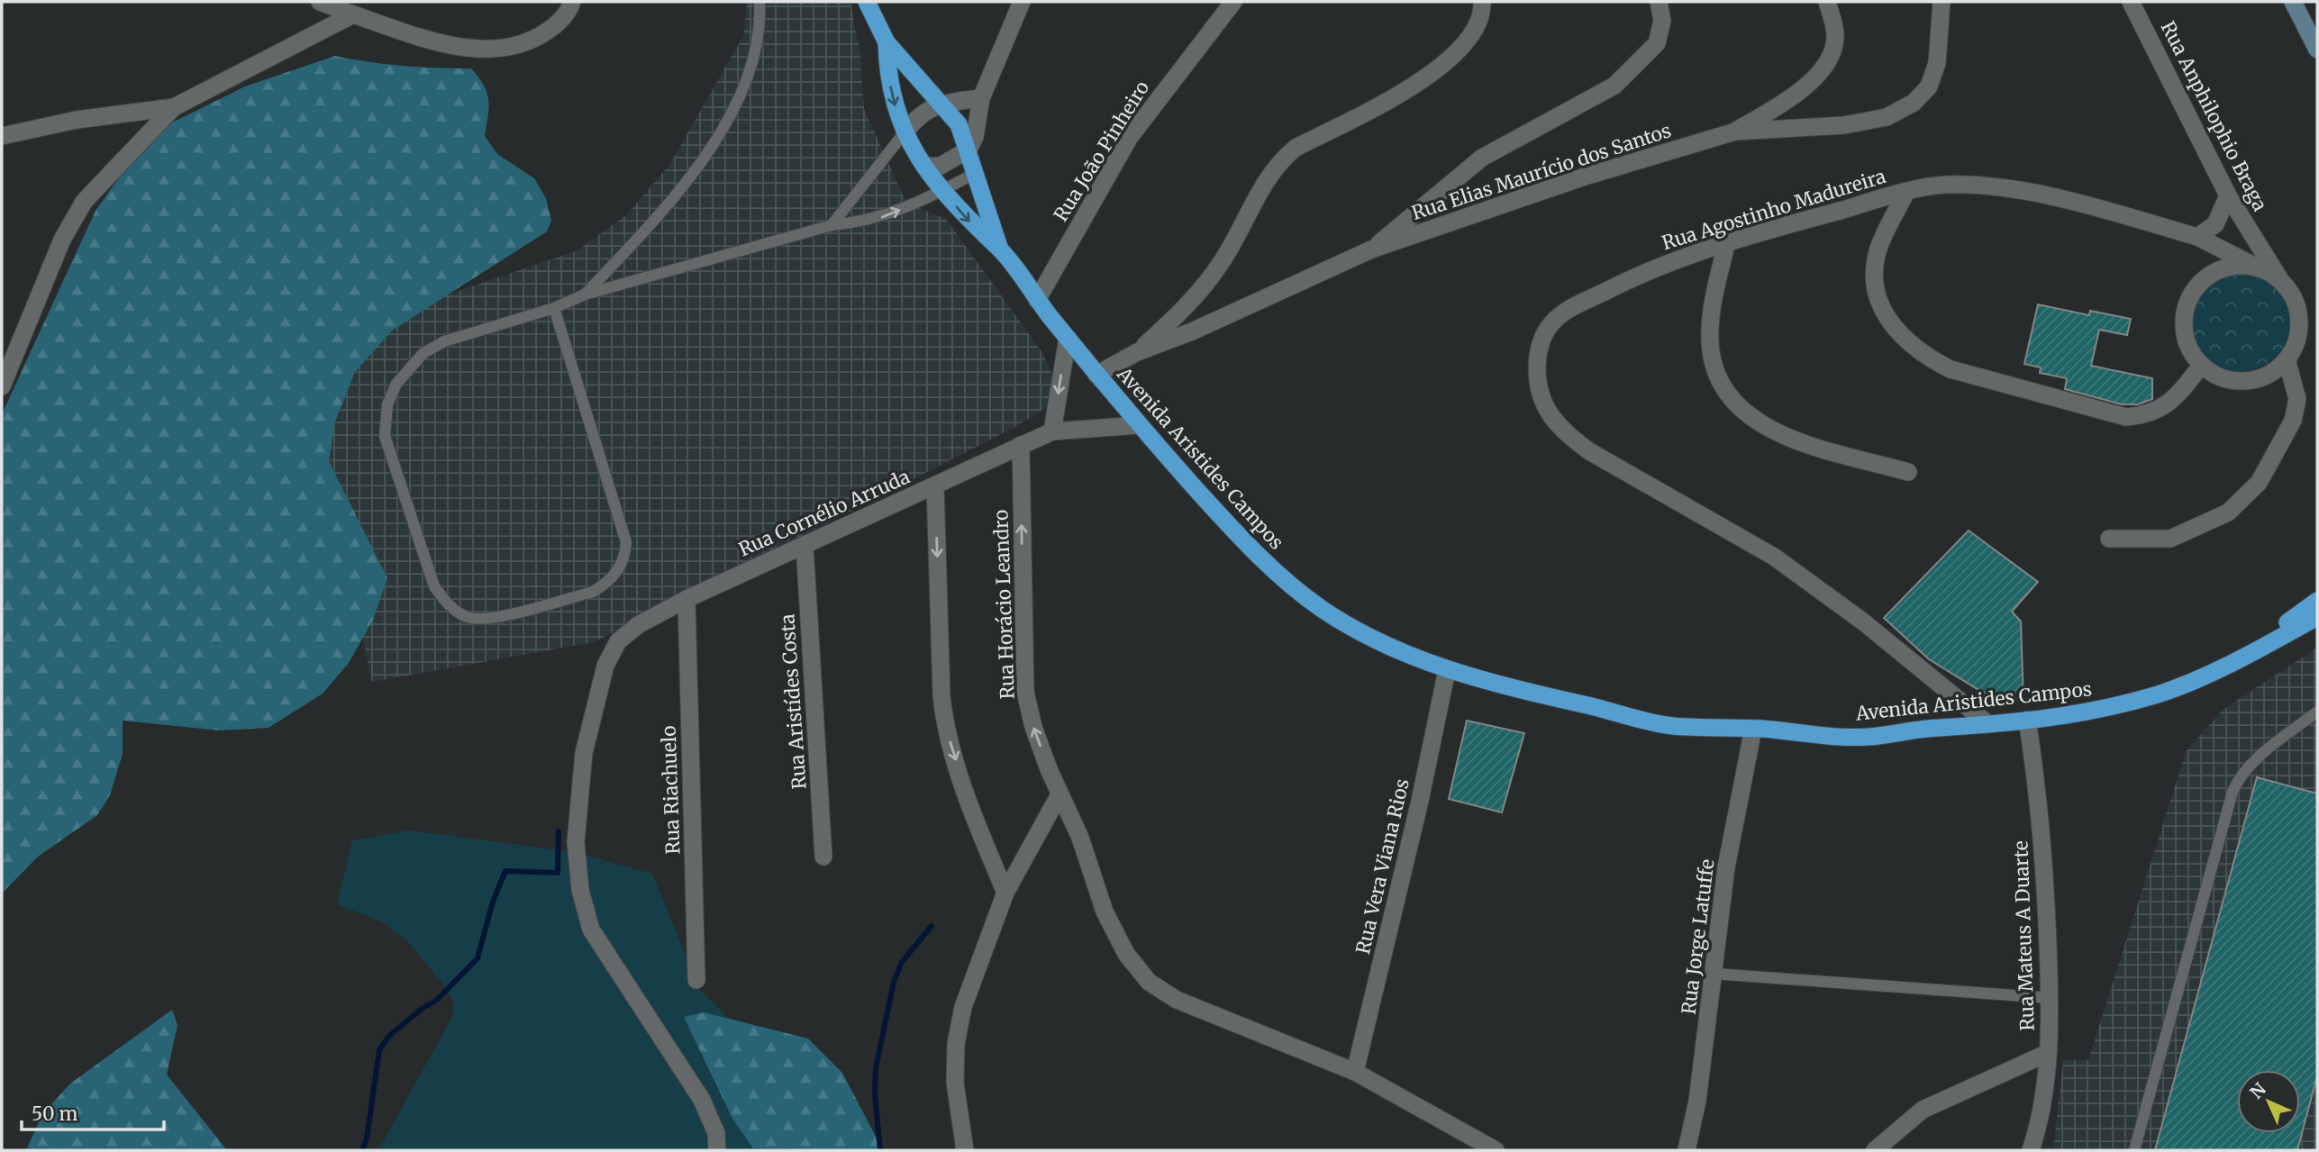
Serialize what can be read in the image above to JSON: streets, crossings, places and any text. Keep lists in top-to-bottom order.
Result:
{
  "streets": {
    "highway": ["Avenida Aristides Campos"],
    "street": [
      "Rua Anphilophio Braga",
      "Rua João Pinheiro",
      "Rua Elias Maurício dos Santos",
      "Rua Agostinho Madureira",
      "Rua Cornélio Arruda",
      "Rua Horácio Leandro",
      "Rua Aristídes Costa",
      "Rua Riachuelo",
      "Rua Vera Viana Rios",
      "Rua Mateus A Duarte",
      "Rua Jorge Latuffe"
    ]
  },
  "crossings": [
    ["Rua Anphilophio Braga", "Rua Agostinho Madureira"],
    ["Rua João Pinheiro", "Avenida Aristides Campos"],
    ["Rua Elias Maurício dos Santos", "Avenida Aristides Campos"],
    ["Rua Agostinho Madureira", "Avenida Aristides Campos"],
    ["Avenida Aristides Campos", "Rua Cornélio Arruda"],
    ["Avenida Aristides Campos", "Rua Vera Viana Rios"],
    ["Avenida Aristides Campos", "Rua Mateus A Duarte"],
    ["Avenida Aristides Campos", "Rua Jorge Latuffe"],
    ["Rua Cornélio Arruda", "Rua Horácio Leandro"],
    ["Rua Cornélio Arruda", "Rua Aristídes Costa"],
    ["Rua Cornélio Arruda", "Rua Riachuelo"],
    ["Rua Horácio Leandro", "Rua Vera Viana Rios"]
  ],
  "scale_bar": "50 m",
  "north": "top left"
}
